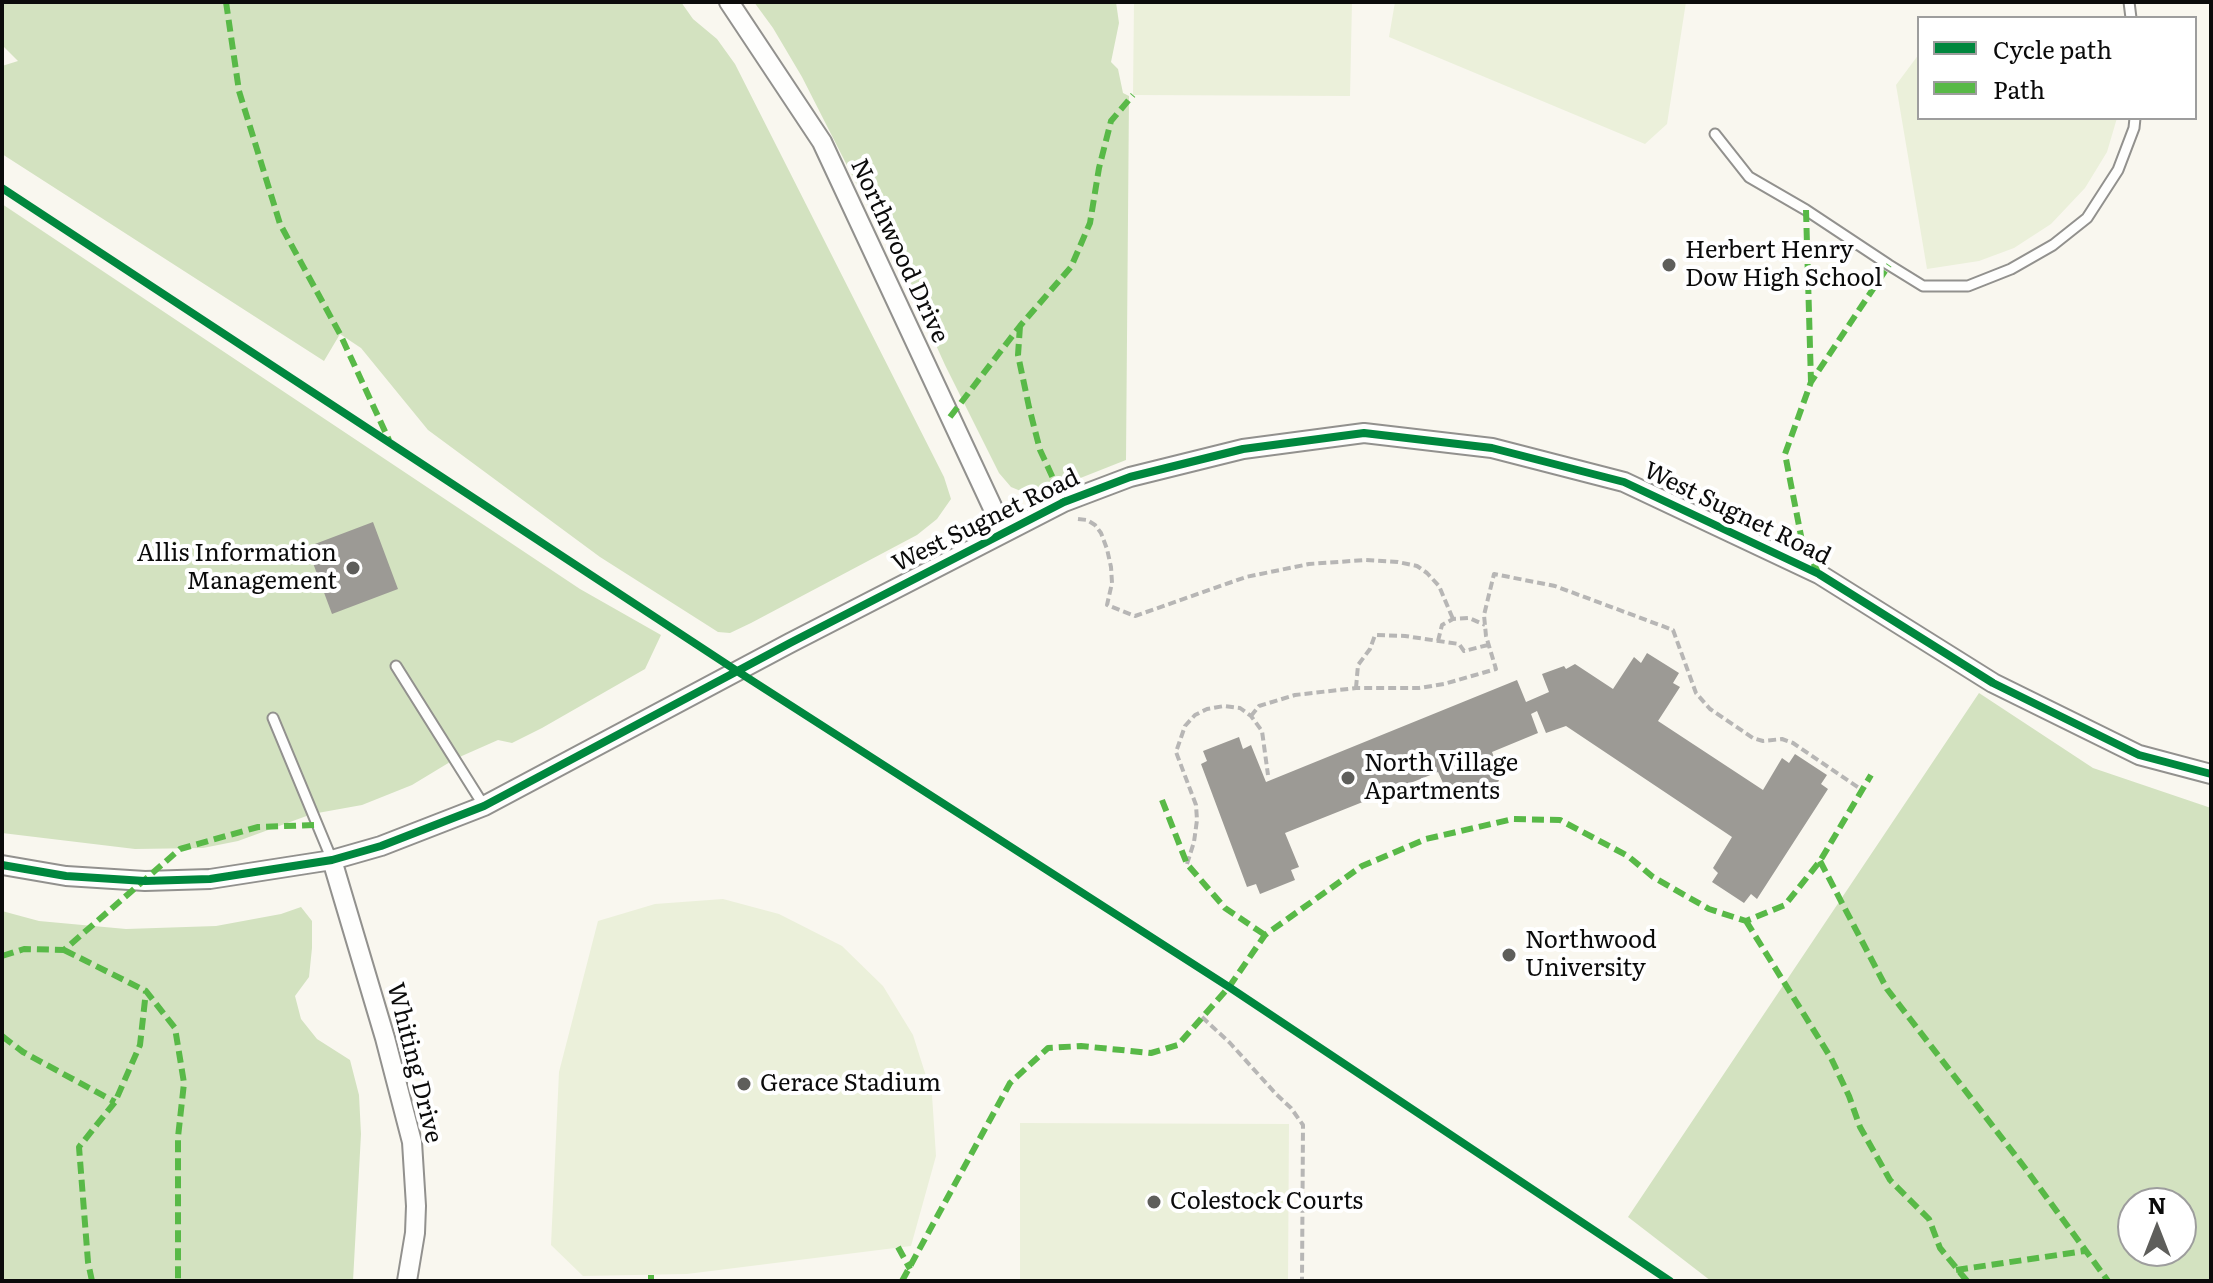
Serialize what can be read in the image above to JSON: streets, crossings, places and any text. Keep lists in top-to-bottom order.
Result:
{
  "streets": {
    "street": ["Northwood Drive", "West Sugnet Road", "Whiting Drive"]
  },
  "crossings": [
    ["Northwood Drive", "West Sugnet Road"],
    ["West Sugnet Road", "Whiting Drive"]
  ],
  "places": [
    "Herbert Henry Dow High School",
    "Allis Information Management",
    "North Village Apartments",
    "Northwood University",
    "Gerace Stadium",
    "Colestock Courts"
  ],
  "legend": ["Cycle path", "Path"],
  "north": "top"
}
